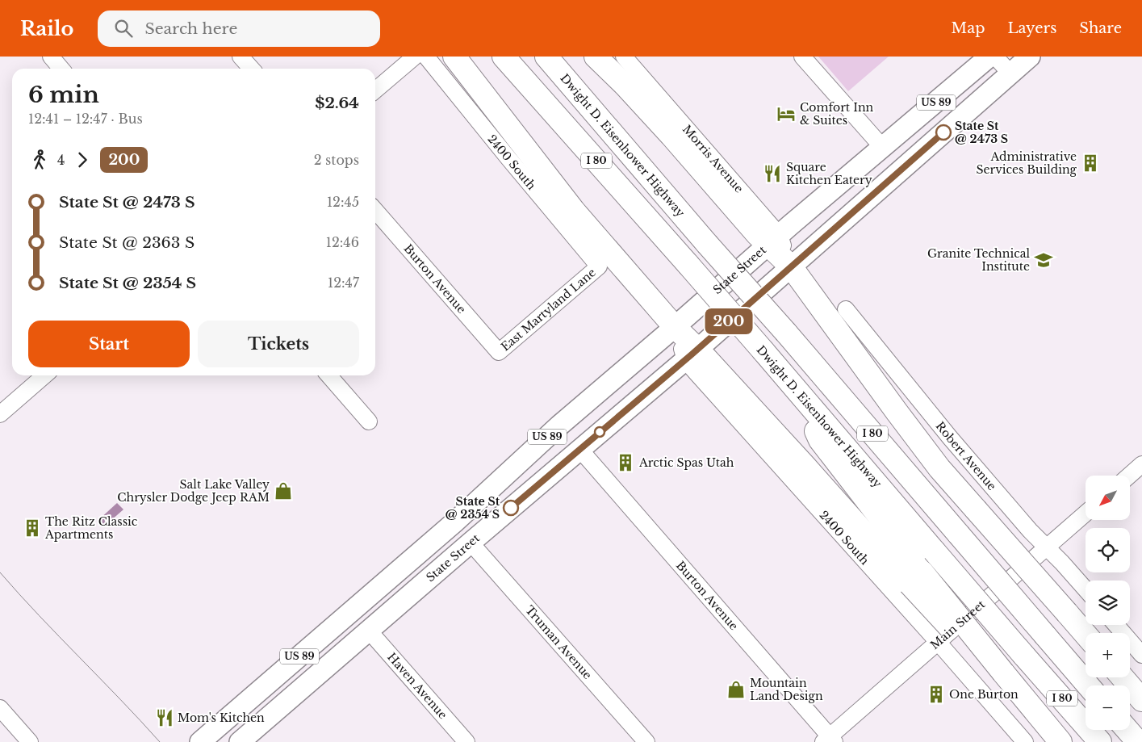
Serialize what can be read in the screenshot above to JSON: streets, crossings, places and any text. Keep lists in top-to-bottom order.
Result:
{
  "streets": {
    "highway": ["Dwight D. Eisenhower Highway", "I 80"],
    "main road": ["US 89", "State Street"],
    "street": [
      "Morris Avenue",
      "2400 South",
      "Burton Avenue",
      "East Martyland Lane",
      "Robert Avenue",
      "Main Street",
      "Truman Avenue",
      "Haven Avenue"
    ]
  },
  "crossings": [
    ["Morris Avenue", "State Street"],
    ["2400 South", "State Street"],
    ["2400 South", "East Martyland Lane"],
    ["2400 South", "Main Street"],
    ["State Street", "Burton Avenue"],
    ["State Street", "Truman Avenue"],
    ["State Street", "Haven Avenue"],
    ["Burton Avenue", "East Martyland Lane"],
    ["Burton Avenue", "Main Street"],
    ["Robert Avenue", "Main Street"]
  ],
  "places": {
    "hotel": ["Comfort Inn & Suites"],
    "other": ["State St @ 2473 S", "State St @ 2354 S"],
    "building": [
      "Administrative Services Building",
      "Arctic Spas Utah",
      "The Ritz Classic Apartments",
      "One Burton"
    ],
    "restaurant": ["Square Kitchen Eatery", "Mom's Kitchen"],
    "school or university": ["Granite Technical Institute"],
    "shop": ["Salt Lake Valley Chrysler Dodge Jeep RAM", "Mountain Land Design"]
  },
  "lines": ["bus line 200"],
  "north": "bottom left",
  "page": {
    "header": "Railo",
    "search": "Search here",
    "nav": ["Map", "Layers", "Share"],
    "on_map": "200",
    "heading": ["6 min", "12:41 – 12:47 · Bus", "$2.64"],
    "legs": ["4", "200", "2 stops"],
    "list": [
      {
        "name": "State St @ 2473 S",
        "value": "12:45"
      },
      {
        "name": "State St @ 2363 S",
        "value": "12:46"
      },
      {
        "name": "State St @ 2354 S",
        "value": "12:47"
      }
    ],
    "buttons": ["Start", "Tickets"],
    "map_buttons": ["+", "−"]
  }
}
